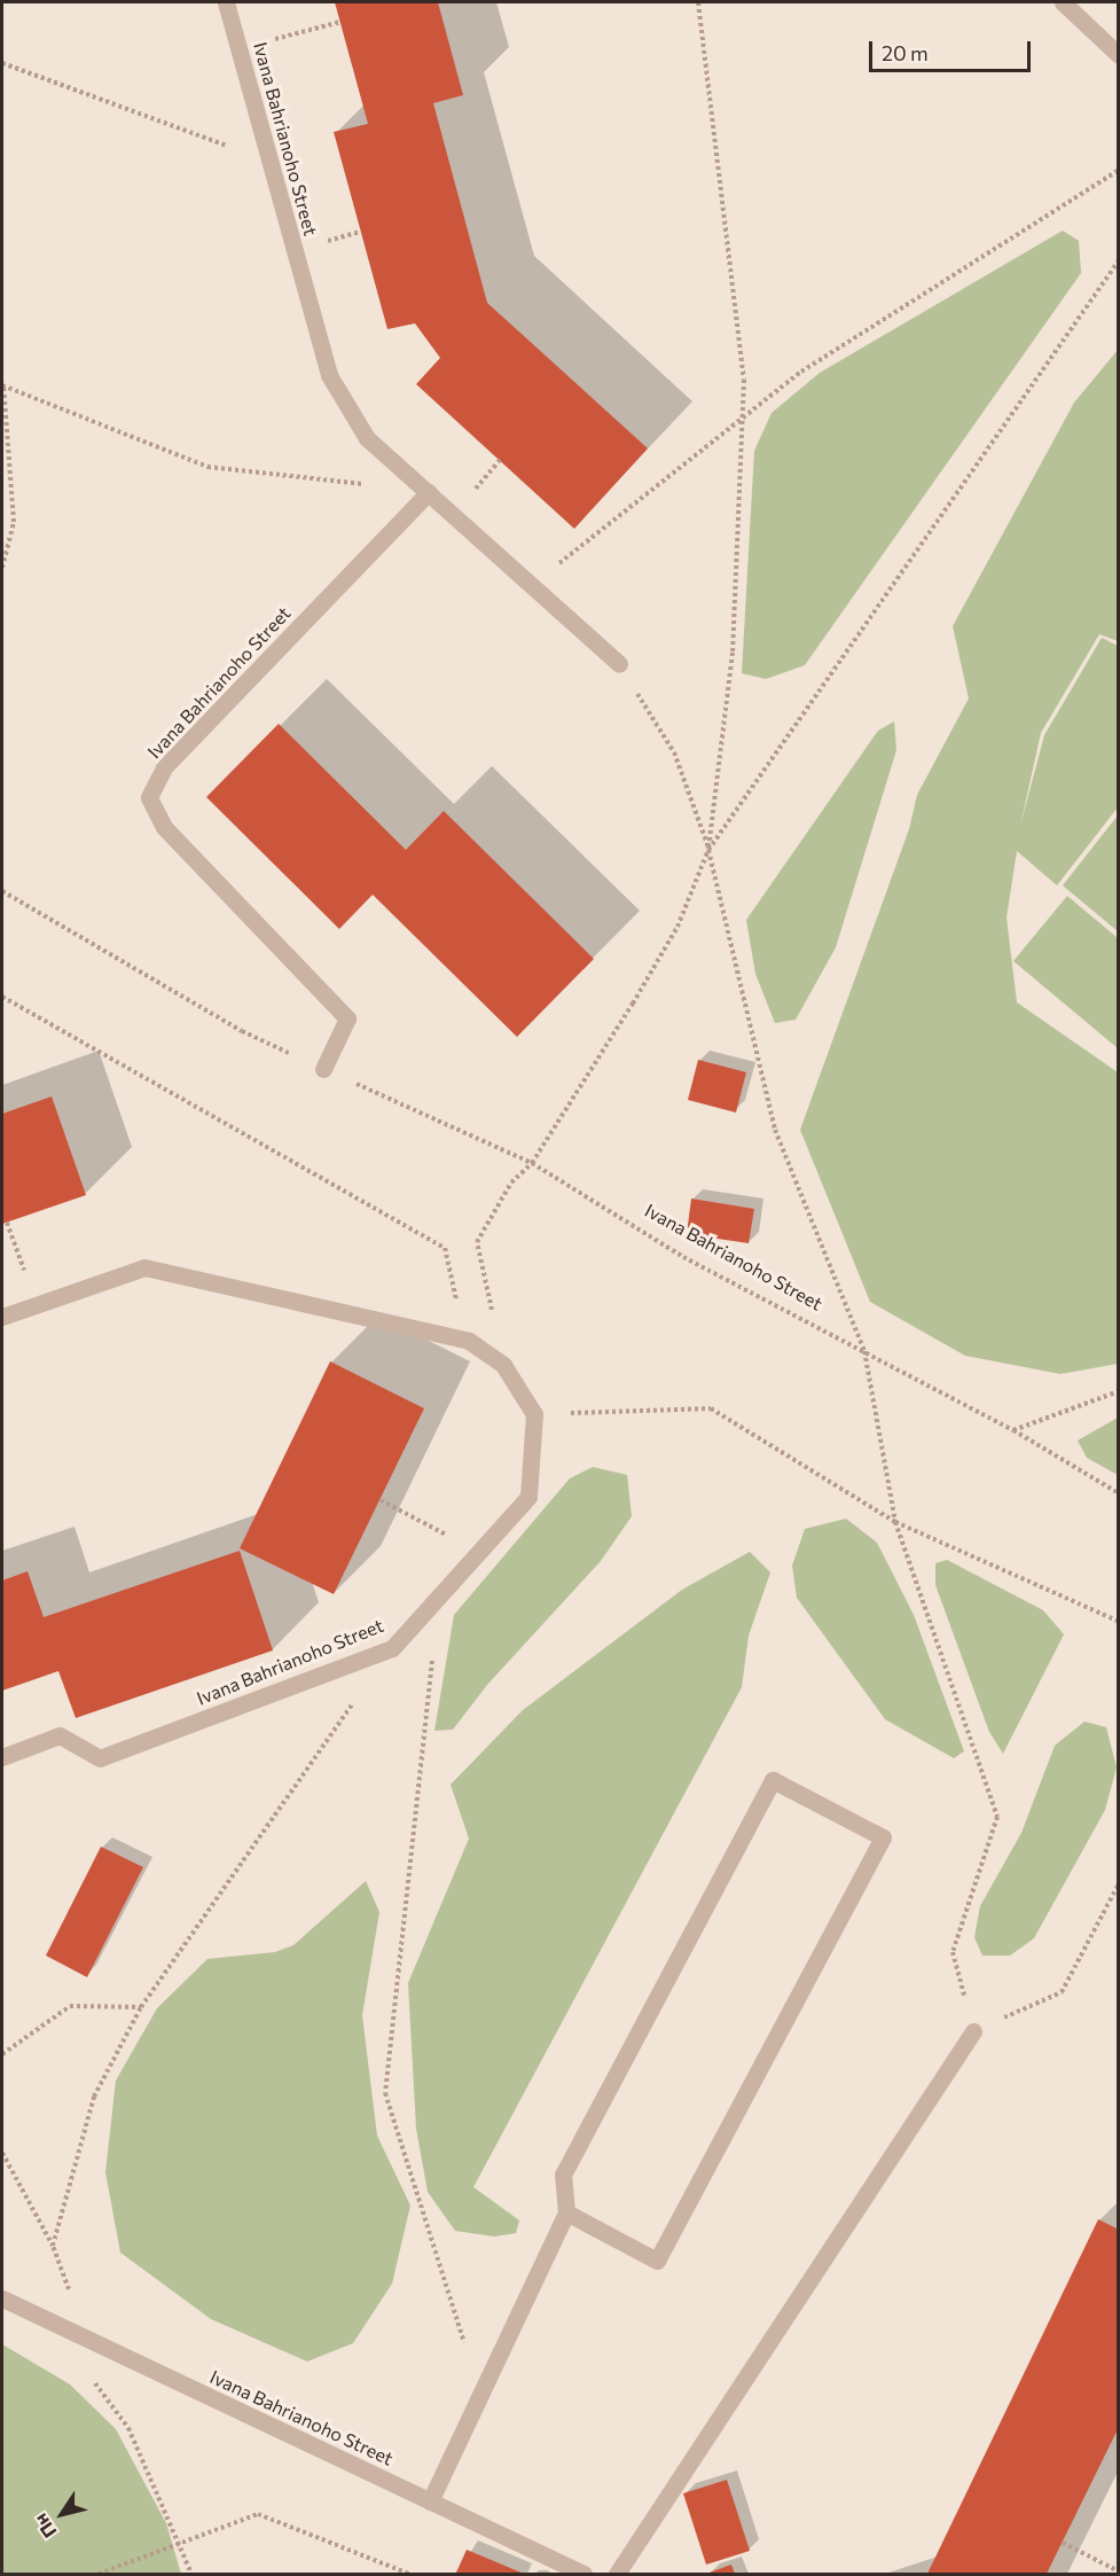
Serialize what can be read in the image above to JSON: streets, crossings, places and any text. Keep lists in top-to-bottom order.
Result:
{
  "streets": {
    "street": ["Ivana Bahrianoho Street"]
  },
  "scale_bar": "20 m",
  "north": "bottom left"
}
